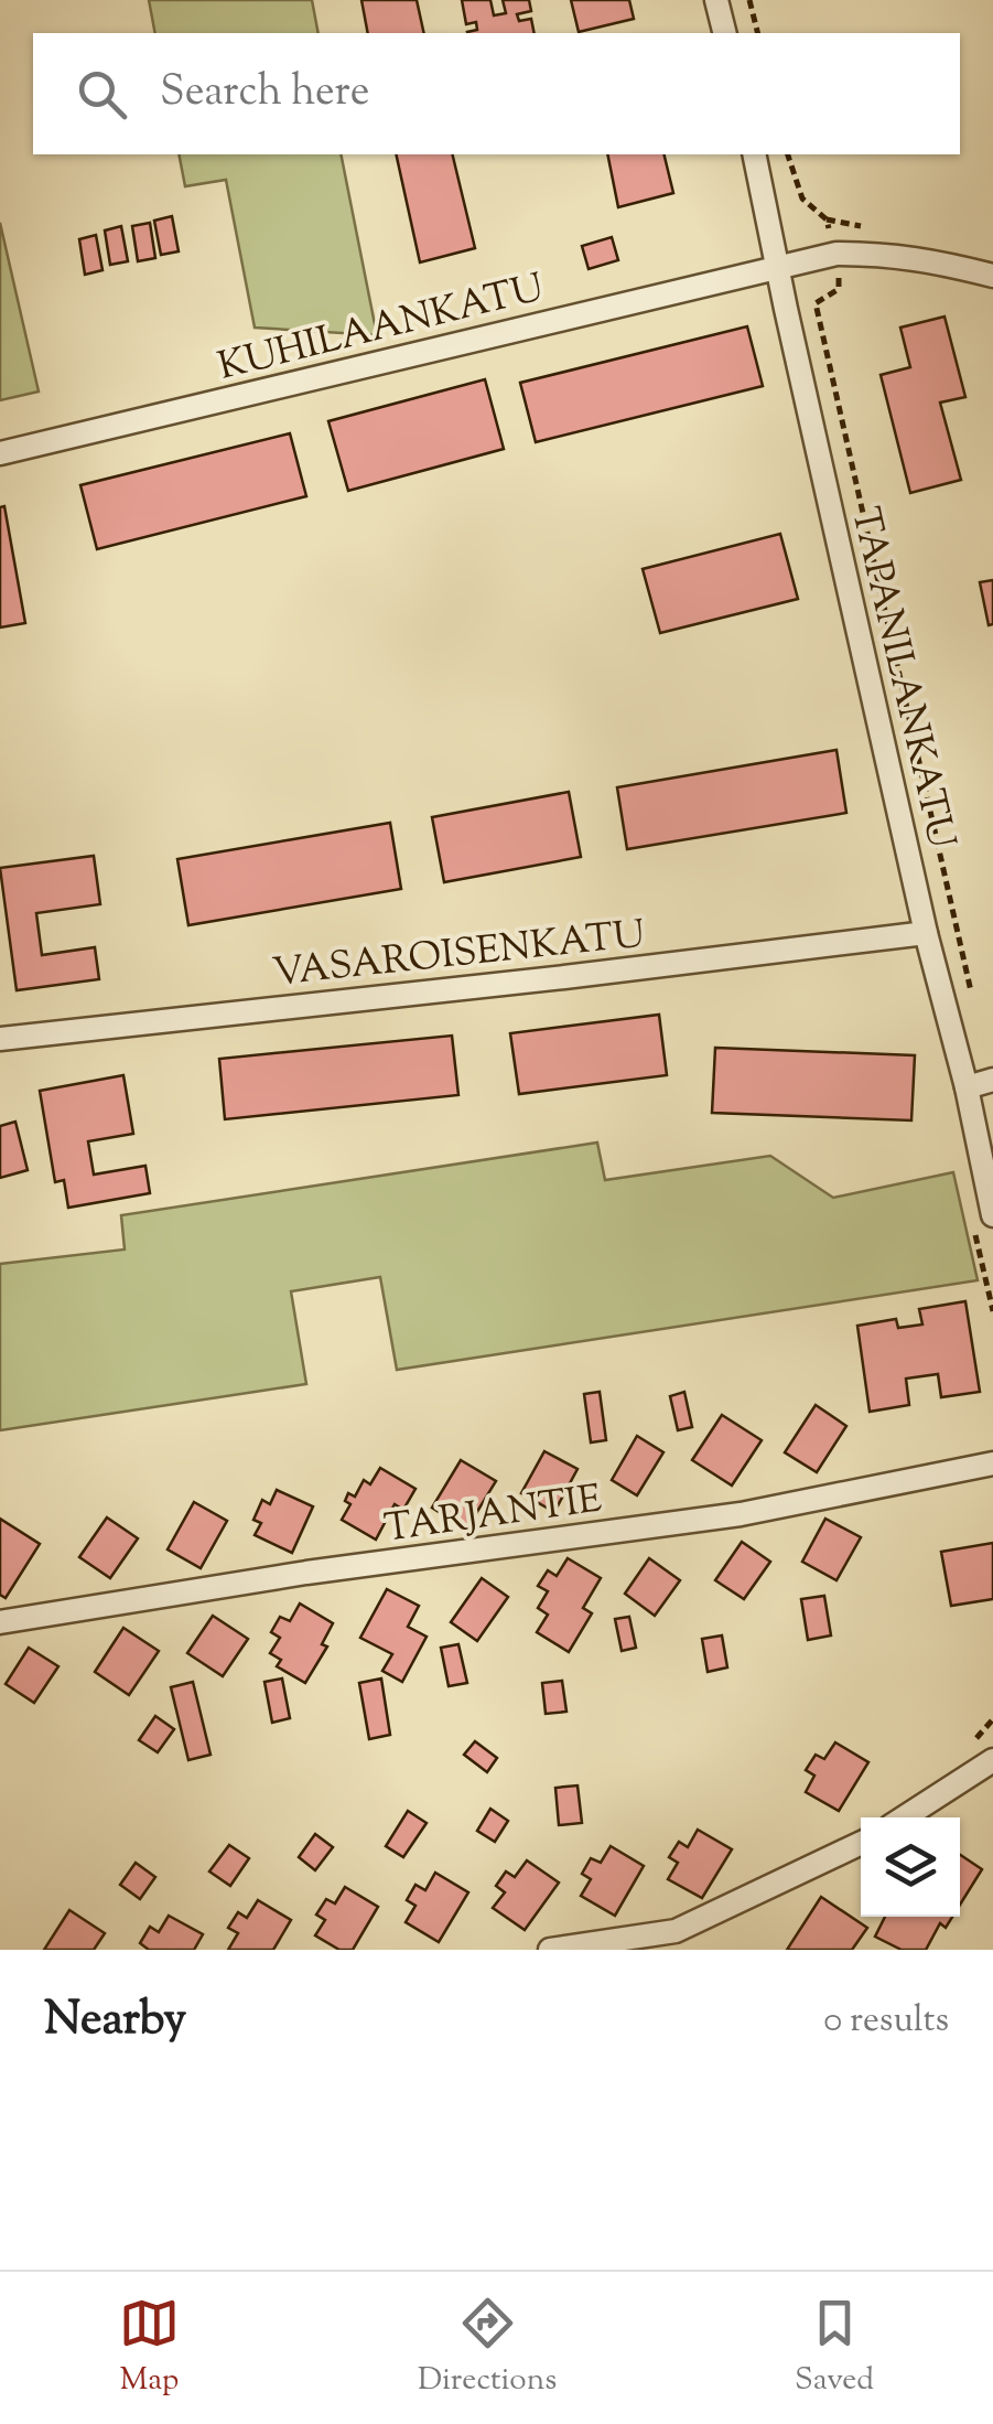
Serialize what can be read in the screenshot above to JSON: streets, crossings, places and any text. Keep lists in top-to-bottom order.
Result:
{
  "streets": {
    "street": [
      "KUHILAANKATU",
      "TAPANILANKATU",
      "VASAROISENKATU",
      "TARJANTIE"
    ]
  },
  "crossings": [
    ["KUHILAANKATU", "TAPANILANKATU"],
    ["TAPANILANKATU", "VASAROISENKATU"]
  ],
  "page": {
    "search": "Search here",
    "heading": ["Nearby", "0 results"],
    "nav": ["Map", "Directions", "Saved"]
  }
}
